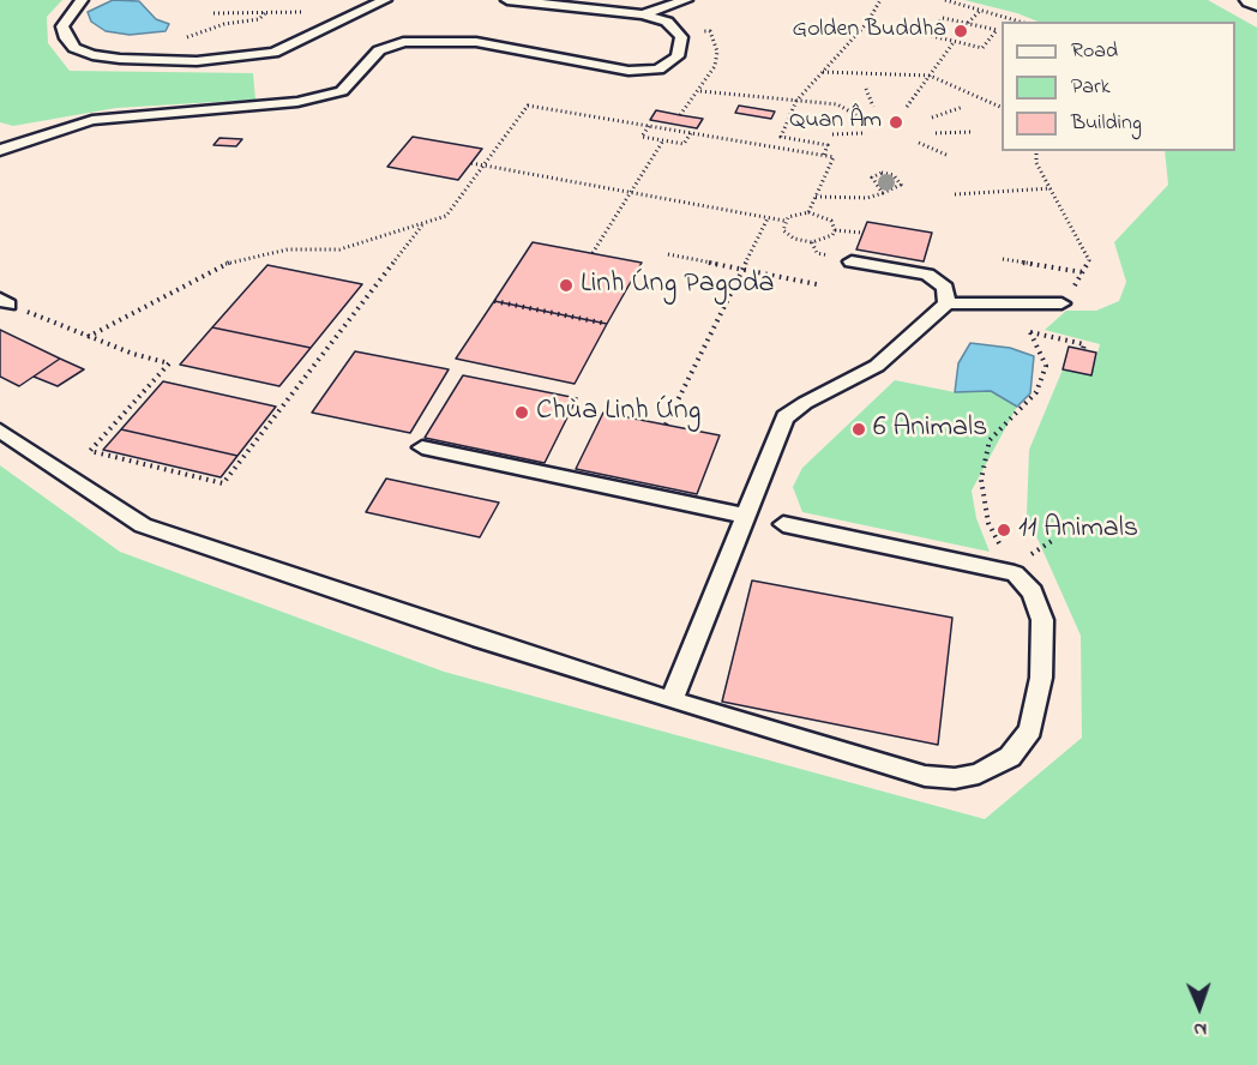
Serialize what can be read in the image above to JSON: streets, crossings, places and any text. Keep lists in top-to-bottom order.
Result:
{
  "places": [
    "Golden Buddha",
    "Quan Âm",
    "Linh Úng Pagoda",
    "Chùa Linh Ứng",
    "6 Animals",
    "11 Animals"
  ],
  "legend": ["Road", "Park", "Building"],
  "north": "bottom"
}
